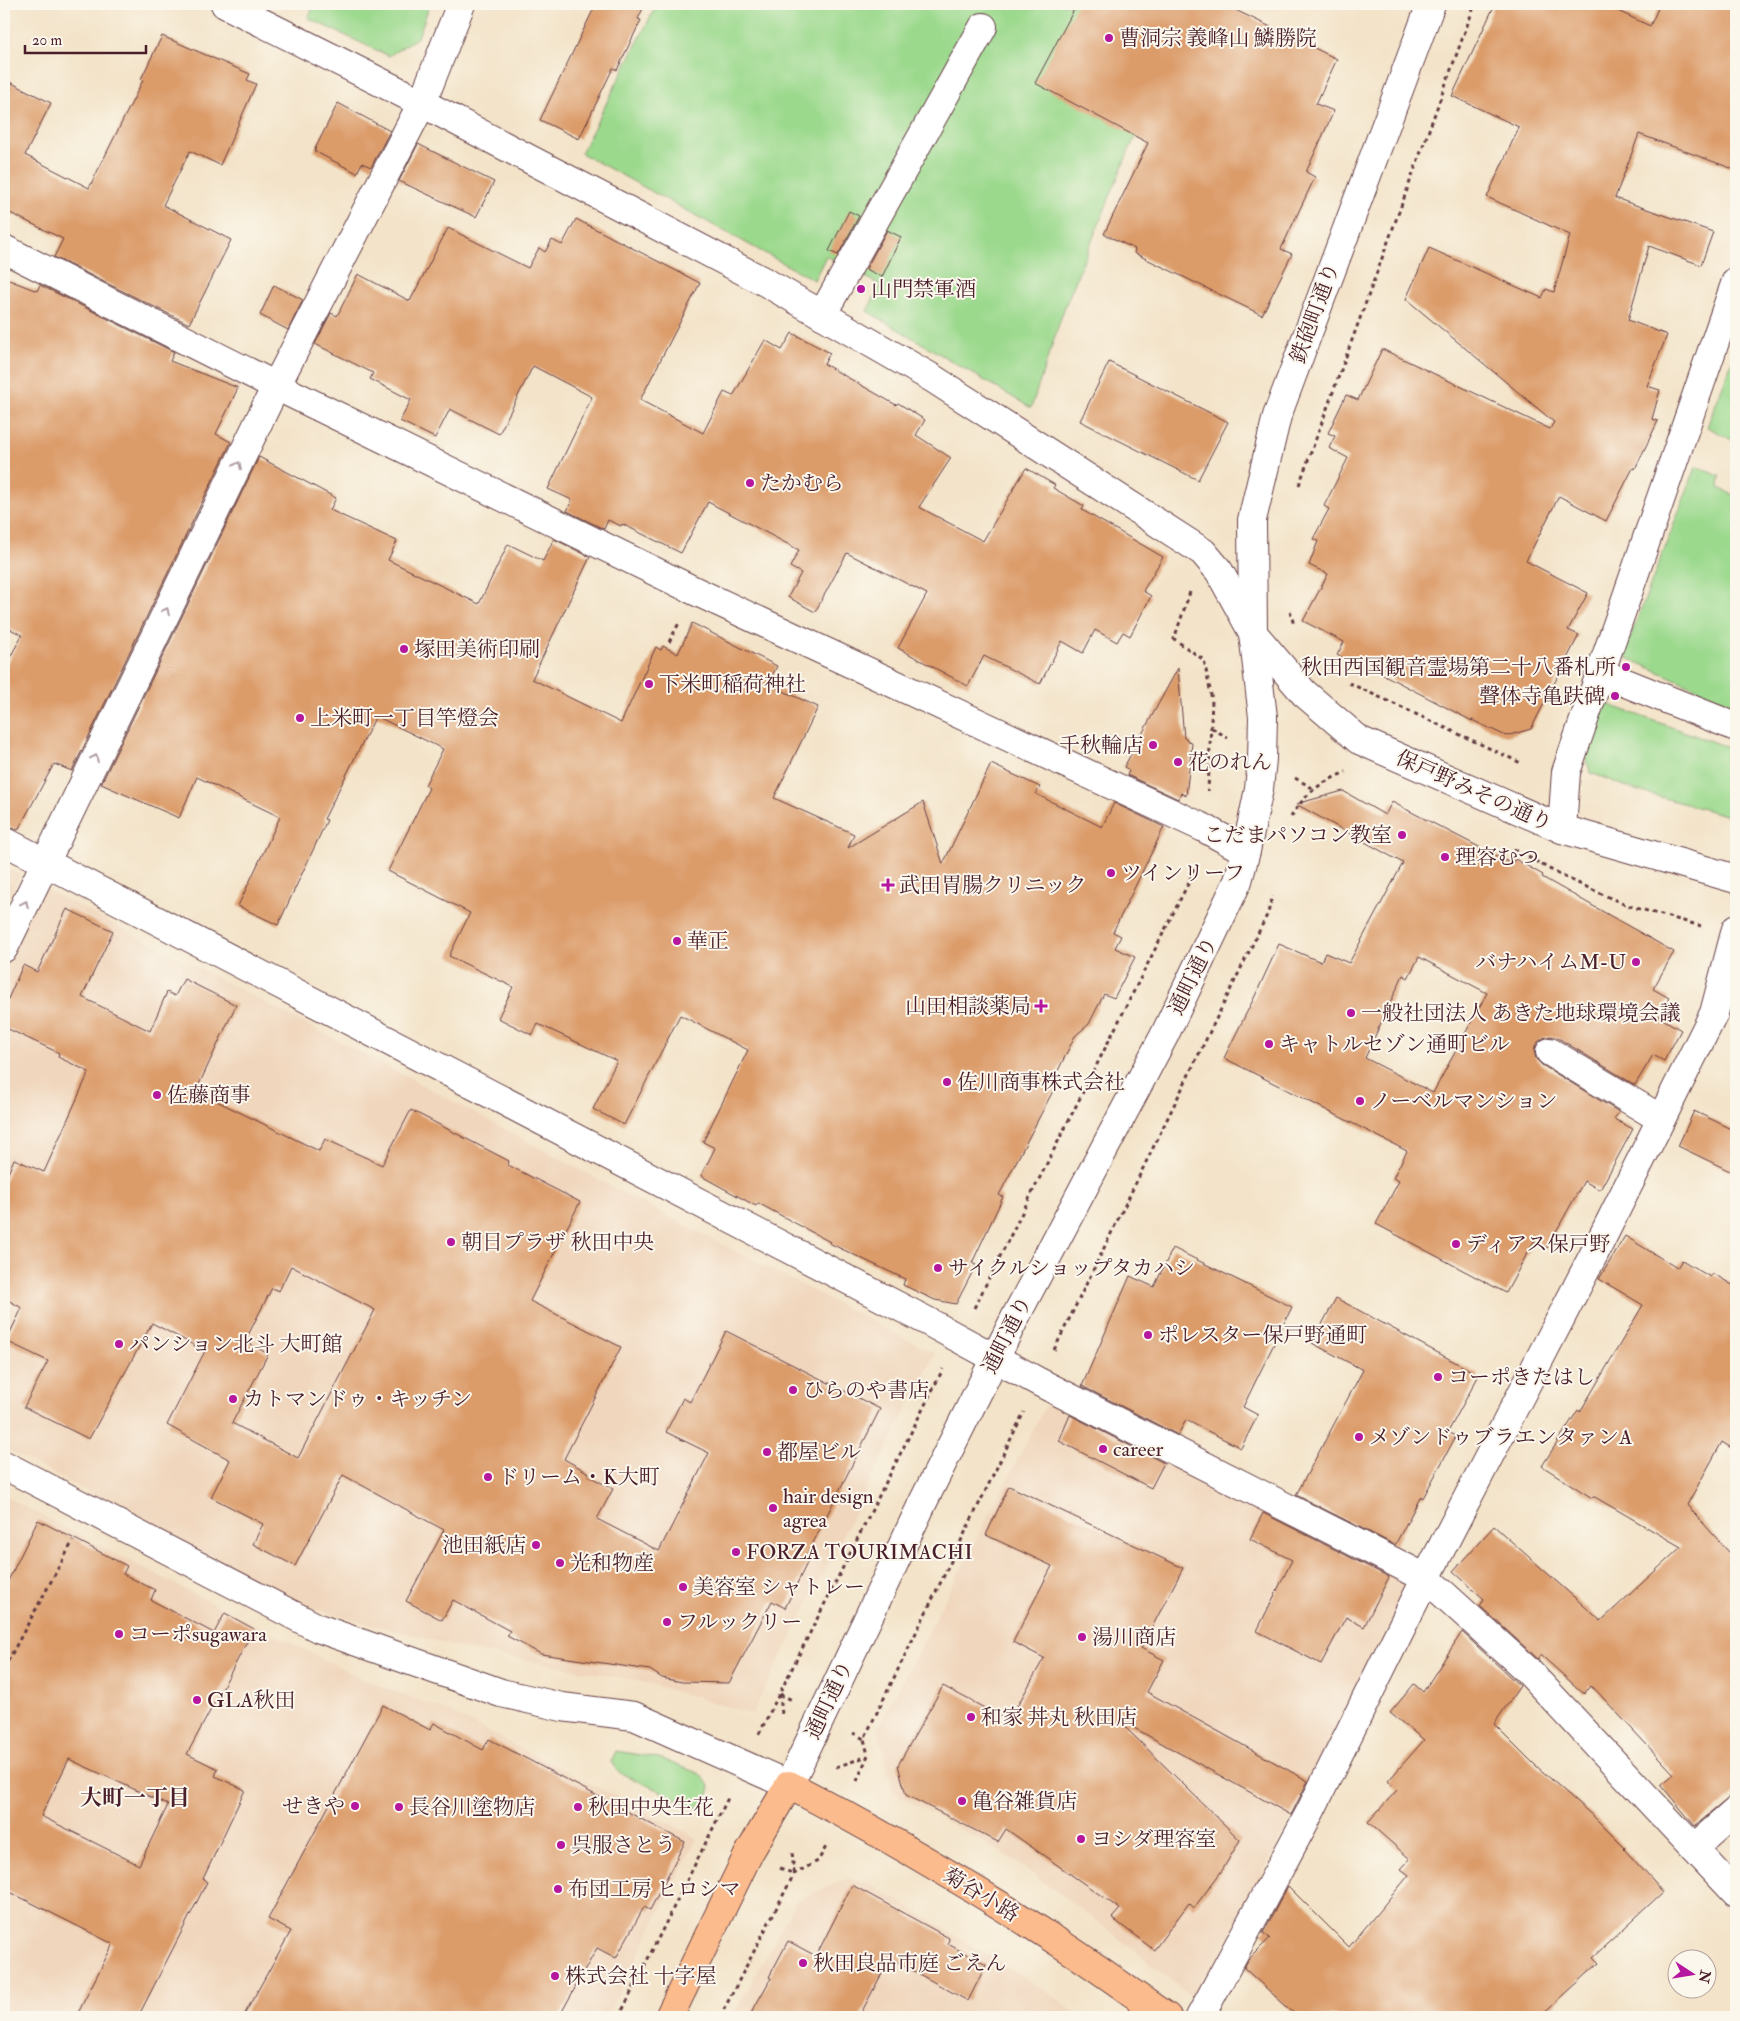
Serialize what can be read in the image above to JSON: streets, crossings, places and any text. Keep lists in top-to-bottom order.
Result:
{
  "streets": {
    "main road": ["通町通り", "菊谷小路"],
    "street": ["鉄砲町通り", "保戸野みその通り"]
  },
  "crossings": [
    ["鉄砲町通り", "保戸野みその通り"],
    ["鉄砲町通り", "通町通り"],
    ["保戸野みその通り", "通町通り"],
    ["通町通り", "菊谷小路"]
  ],
  "districts": ["大町一丁目"],
  "places": {
    "other": [
      "曹洞宗 義峰山 鱗勝院",
      "山門禁軍酒",
      "たかむら",
      "塚田美術印刷",
      "秋田西国観音霊場第二十八番札所",
      "下米町稲荷神社",
      "聲体寺亀趺碑",
      "上米町一丁目竿燈会",
      "千秋輪店",
      "花のれん",
      "こだまパソコン教室",
      "理容むつ",
      "ツインリーフ",
      "華正",
      "バナハイムM-U",
      "一般社団法人 あきた地球環境会議",
      "キャトルセゾン通町ビル",
      "佐川商事株式会社",
      "佐藤商事",
      "ノーベルマンション",
      "朝日プラザ 秋田中央",
      "ディアス保戸野",
      "サイクルショップタカハシ",
      "ポレスター保戸野通町",
      "パンション北斗 大町館",
      "コーポきたはし",
      "ひらのや書店",
      "カトマンドゥ・キッチン",
      "メゾンドゥブラエンタァンA",
      "career",
      "都屋ビル",
      "ドリーム・K大町",
      "hair design agrea",
      "池田紙店",
      "FORZA TOURIMACHI",
      "光和物産",
      "美容室 シャトレー",
      "フルックリー",
      "コーポsugawara",
      "湯川商店",
      "GLA秋田",
      "和家 丼丸 秋田店",
      "亀谷雑貨店",
      "せきや",
      "長谷川塗物店",
      "秋田中央生花",
      "ヨシダ理容室",
      "呉服さとう",
      "布団工房 ヒロシマ",
      "秋田良品市庭 ごえん",
      "株式会社 十字屋"
    ],
    "health": ["武田胃腸クリニック", "山田相談薬局"]
  },
  "scale_bar": "20 m",
  "north": "right"
}
